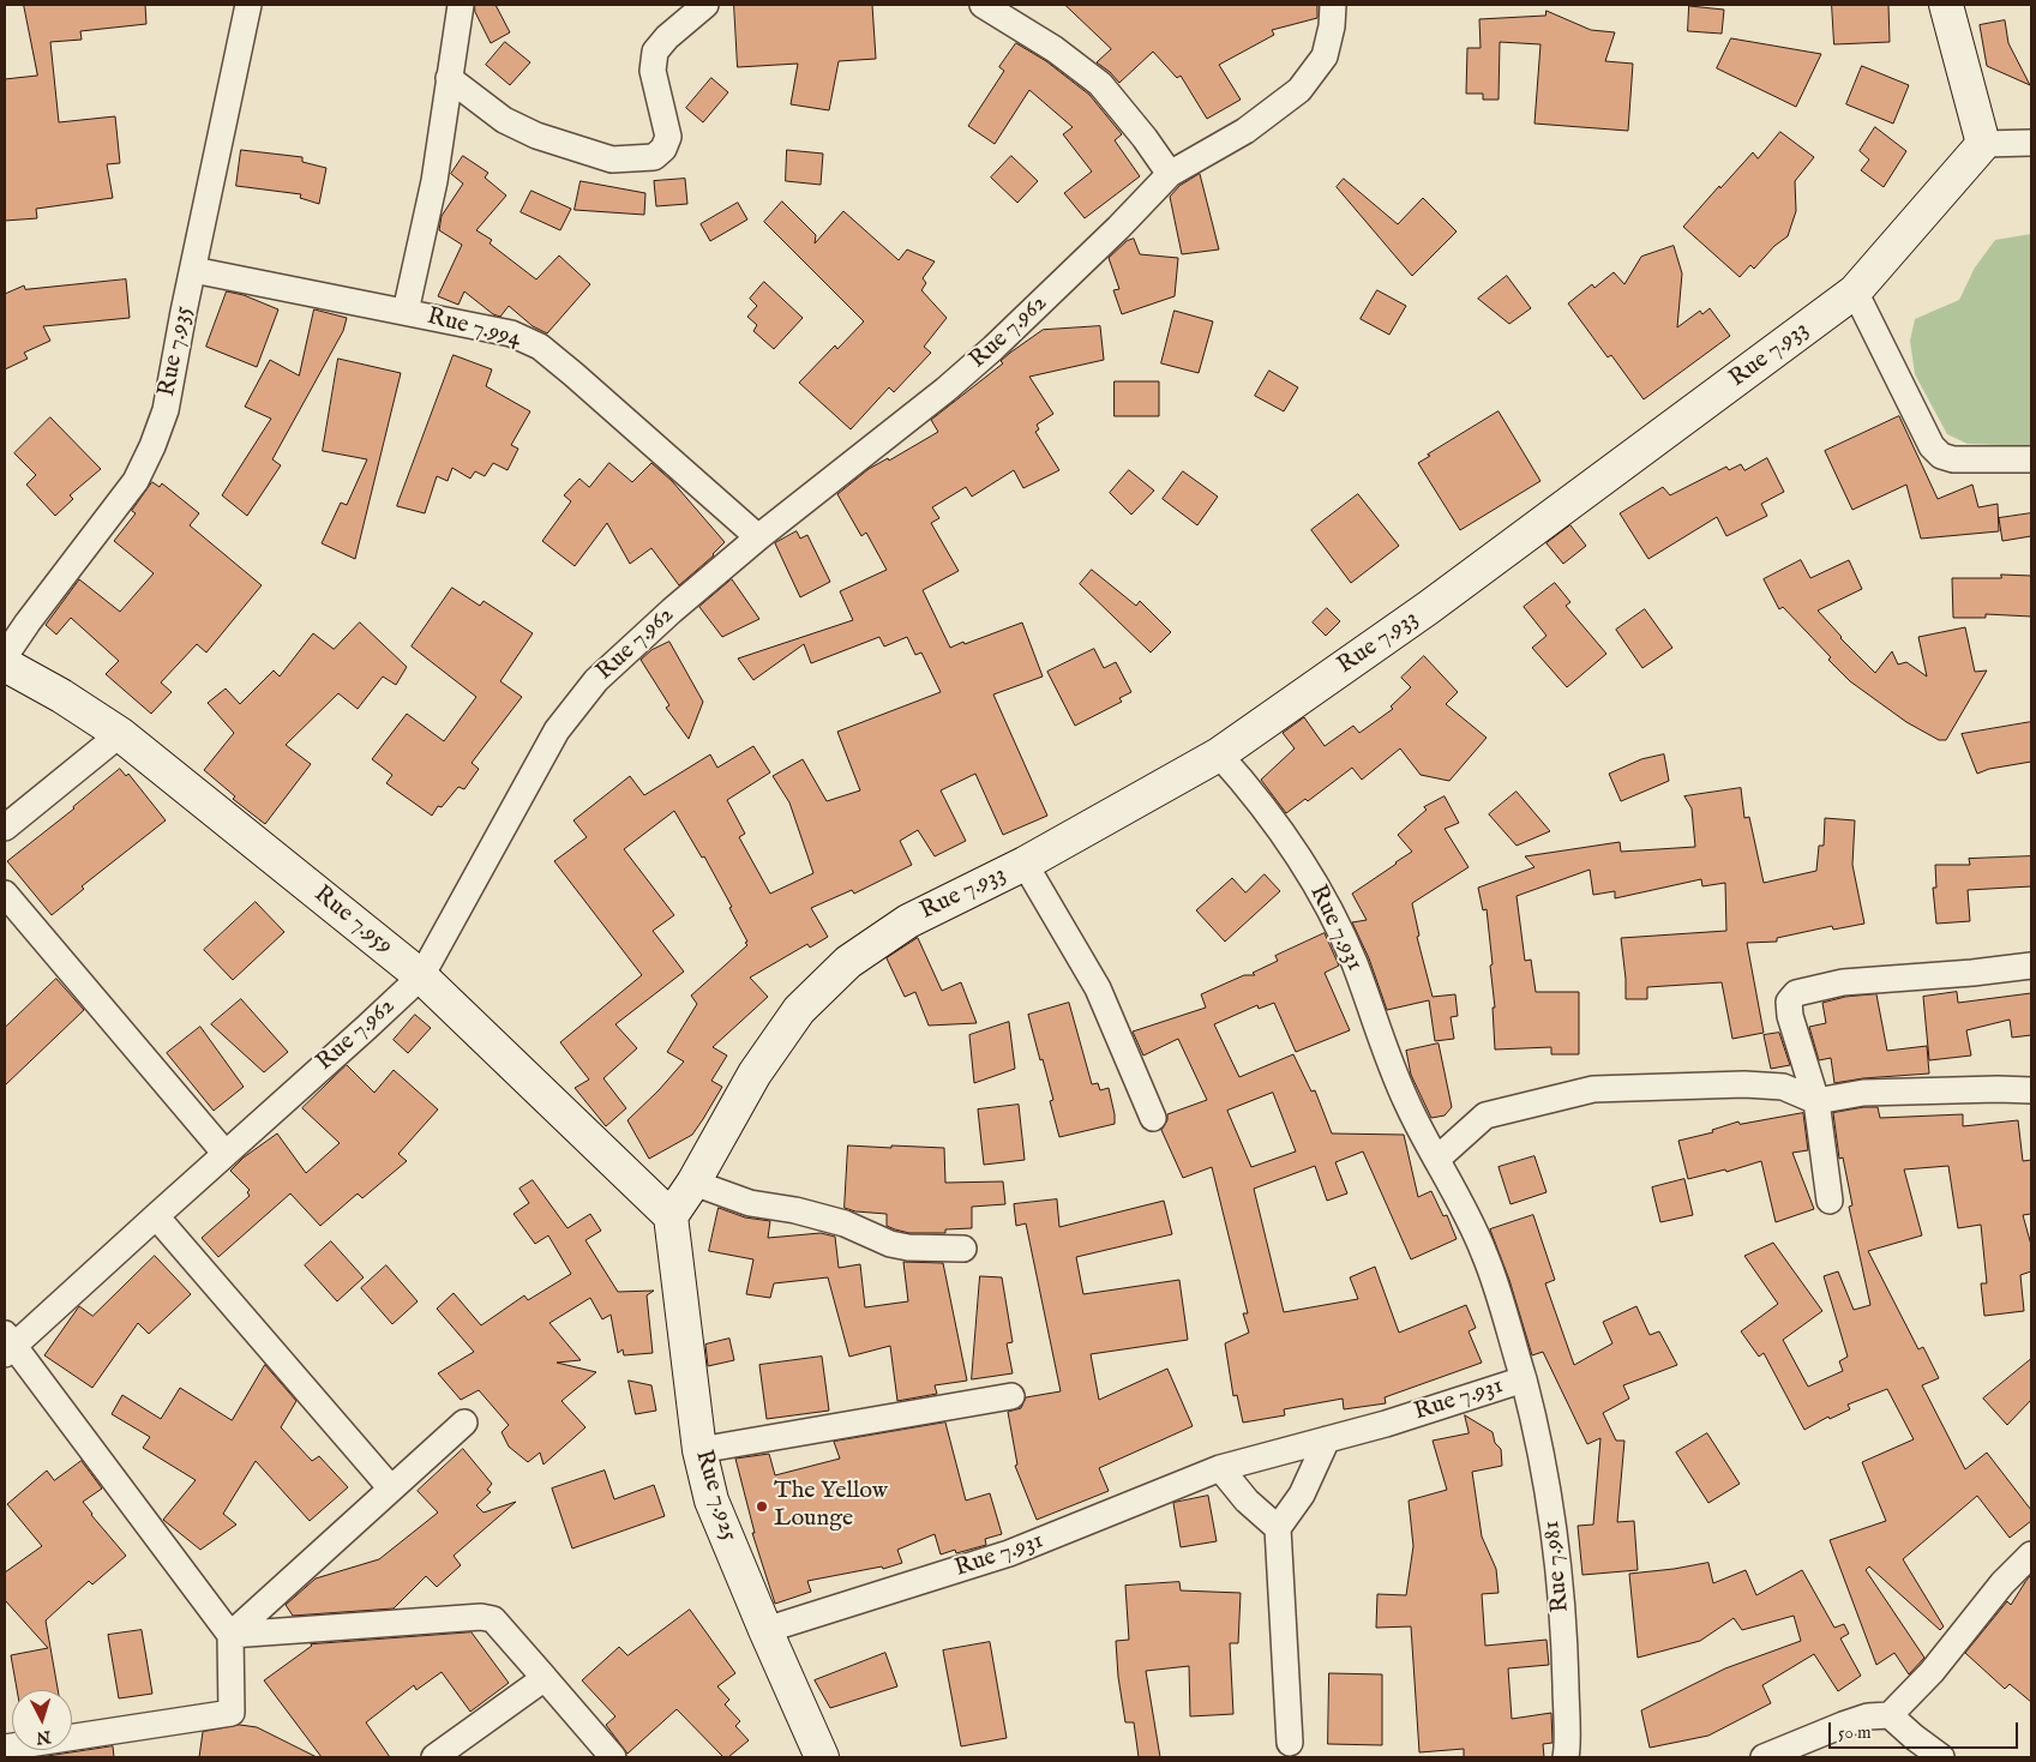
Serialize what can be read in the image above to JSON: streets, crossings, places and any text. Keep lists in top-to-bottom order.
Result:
{
  "streets": {
    "street": [
      "Rue 7.994",
      "Rue 7.962",
      "Rue 7.935",
      "Rue 7.933",
      "Rue 7.959",
      "Rue 7.931",
      "Rue 7.925",
      "Rue 7.981"
    ]
  },
  "crossings": [
    ["Rue 7.994", "Rue 7.962"],
    ["Rue 7.994", "Rue 7.935"],
    ["Rue 7.962", "Rue 7.959"],
    ["Rue 7.933", "Rue 7.959"],
    ["Rue 7.933", "Rue 7.931"],
    ["Rue 7.933", "Rue 7.925"],
    ["Rue 7.959", "Rue 7.925"],
    ["Rue 7.931", "Rue 7.925"],
    ["Rue 7.931", "Rue 7.981"]
  ],
  "places": ["The Yellow Lounge"],
  "scale_bar": "50 m",
  "north": "bottom"
}
